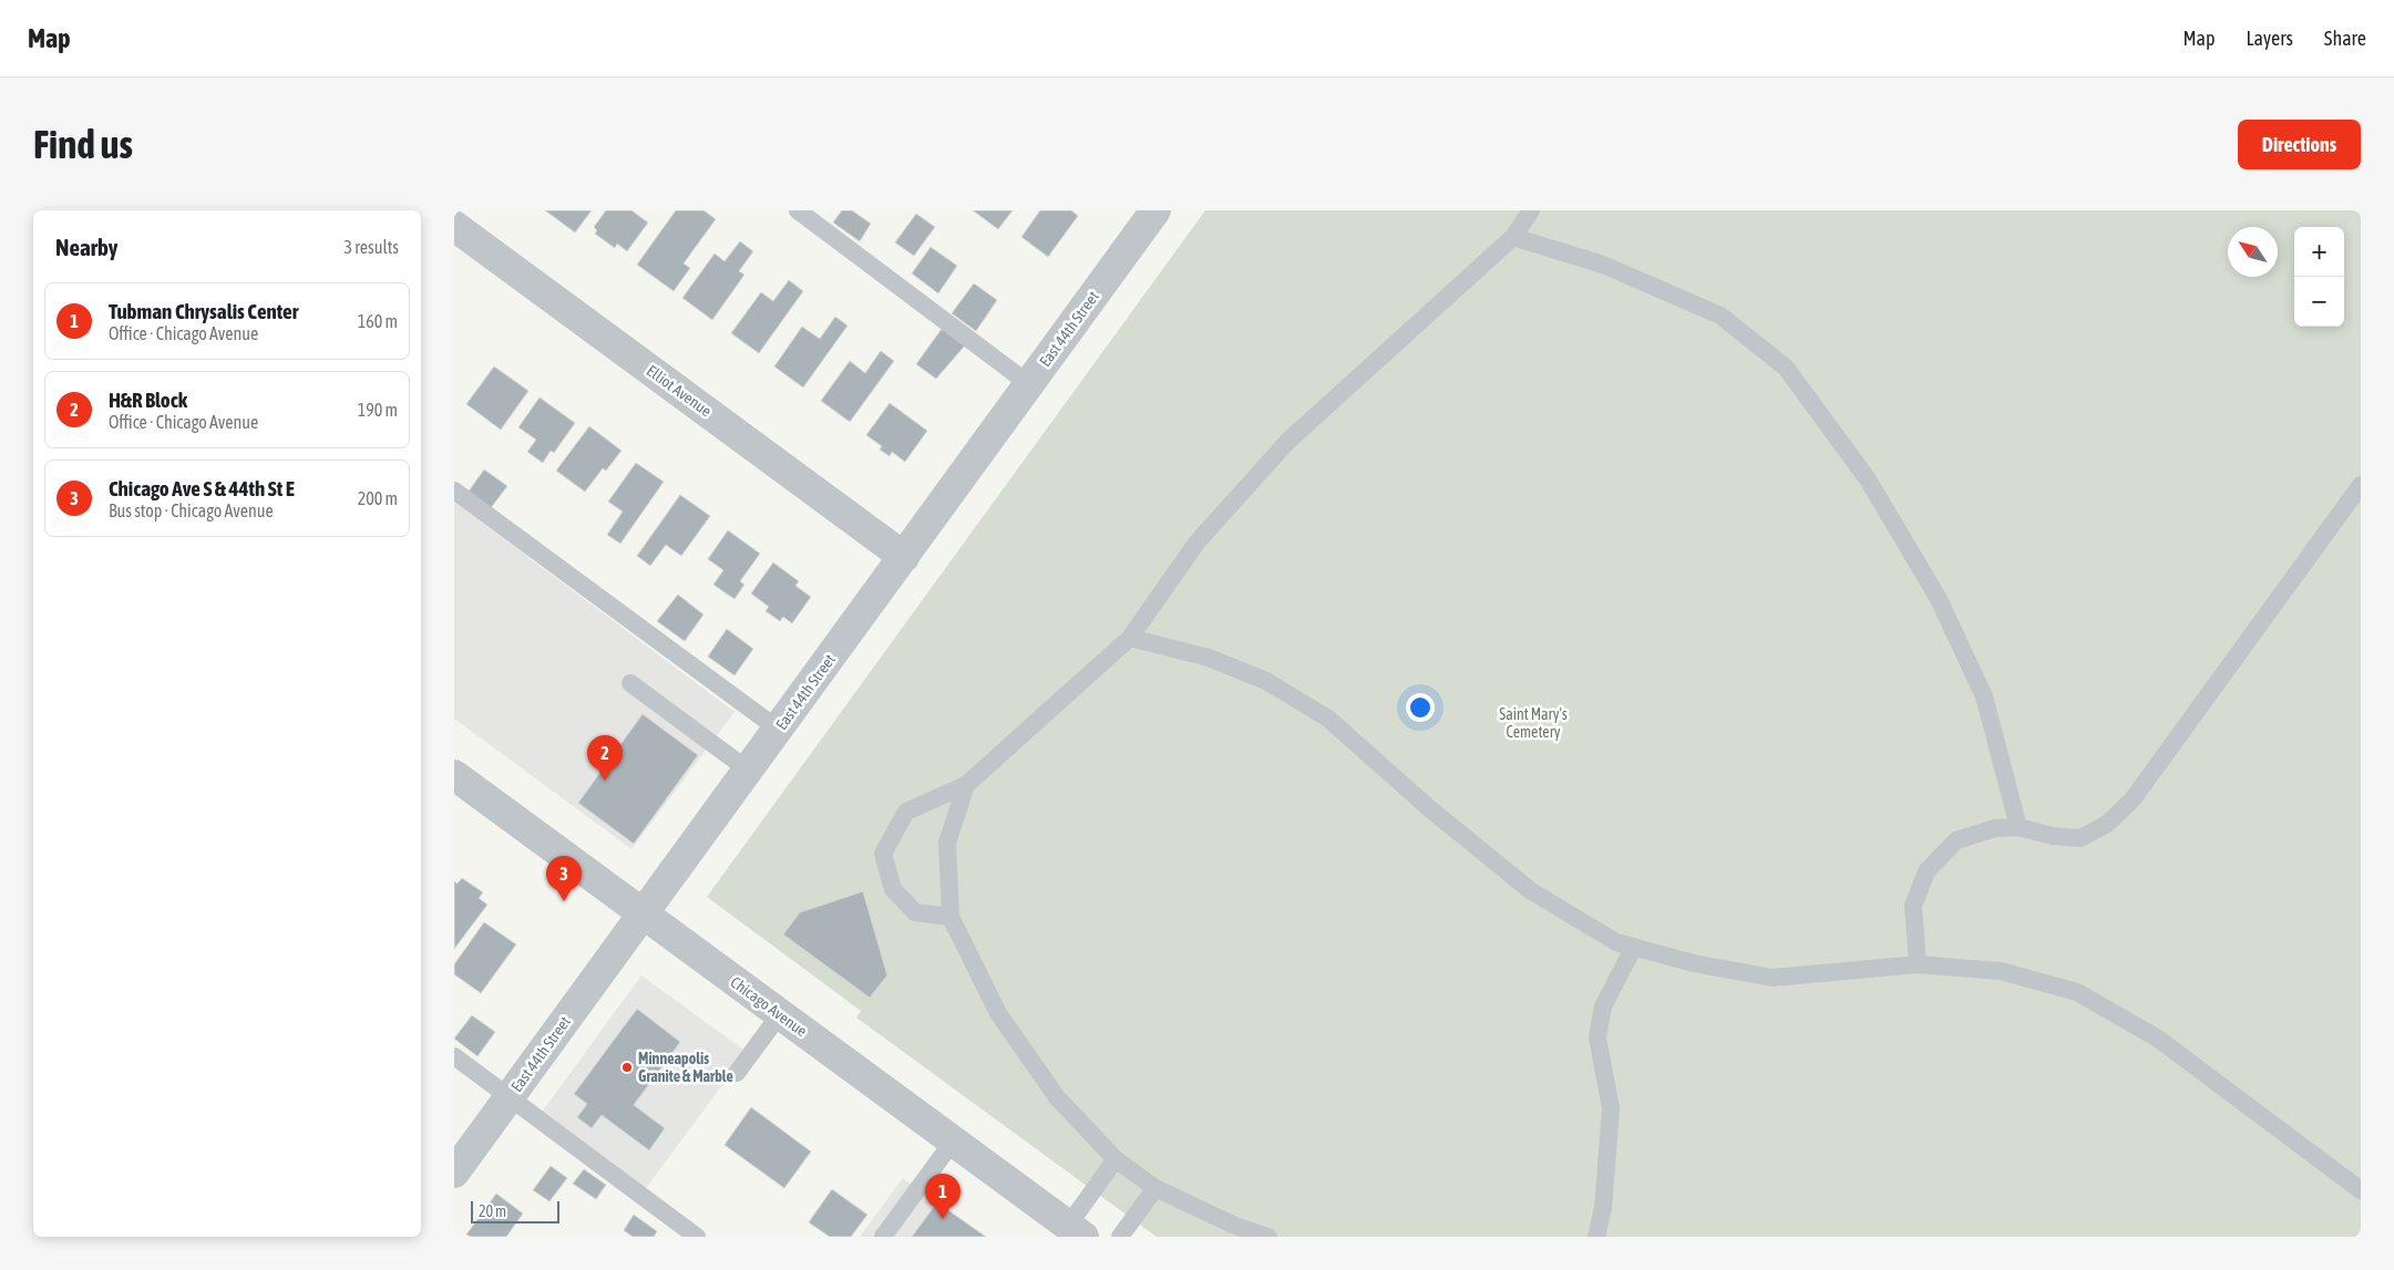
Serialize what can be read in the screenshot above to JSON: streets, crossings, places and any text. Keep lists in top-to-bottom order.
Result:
{
  "streets": {
    "street": ["East 44th Street", "Elliot Avenue", "Chicago Avenue"]
  },
  "crossings": [
    ["East 44th Street", "Elliot Avenue"],
    ["East 44th Street", "Chicago Avenue"]
  ],
  "parks": ["Saint Mary's Cemetery"],
  "places": ["Minneapolis Granite & Marble"],
  "scale_bar": "20 m",
  "north": "top left",
  "page": {
    "header": "Map",
    "nav": ["Map", "Layers", "Share"],
    "buttons": "Directions",
    "title": "Find us",
    "heading": ["Nearby", "3 results"],
    "map_buttons": ["+", "−"],
    "list": [
      {
        "mark": "1",
        "name": "Tubman Chrysalis Center",
        "note": "Office · Chicago Avenue",
        "value": "160 m"
      },
      {
        "mark": "2",
        "name": "H&R Block",
        "note": "Office · Chicago Avenue",
        "value": "190 m"
      },
      {
        "mark": "3",
        "name": "Chicago Ave S & 44th St E",
        "note": "Bus stop · Chicago Avenue",
        "value": "200 m"
      }
    ],
    "pins": ["2", "3", "1"],
    "scale": "20 m"
  }
}
